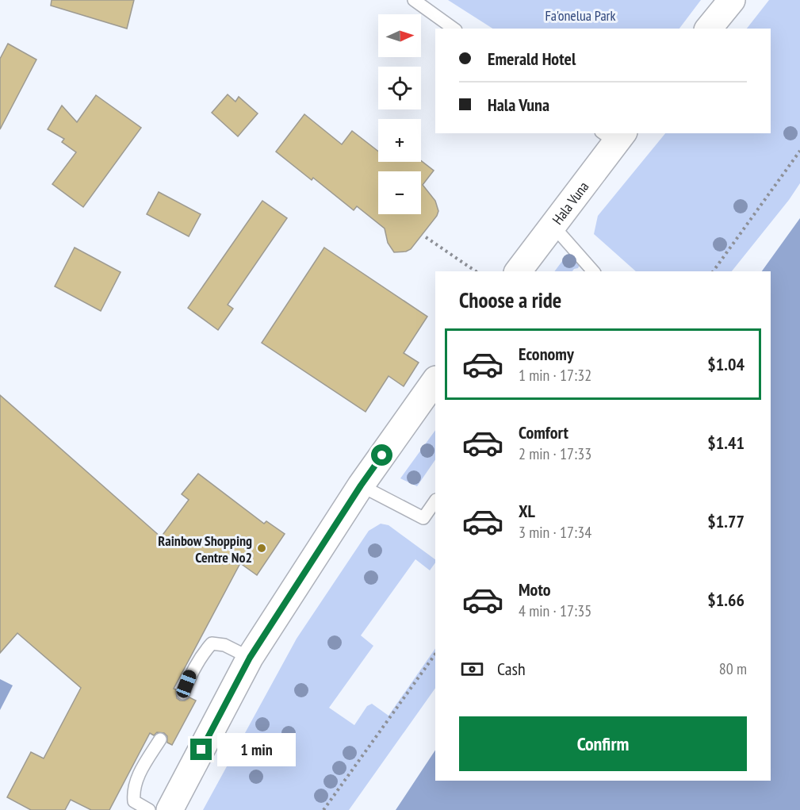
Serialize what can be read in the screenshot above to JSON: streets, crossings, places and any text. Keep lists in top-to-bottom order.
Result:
{
  "streets": {
    "main road": ["Hala Vuna"]
  },
  "parks": ["Fa'onelua Park"],
  "places": ["Rainbow Shopping Centre No2"],
  "north": "right",
  "page": {
    "map_buttons": ["+", "−"],
    "banner": ["Emerald Hotel", "Hala Vuna"],
    "heading": "Choose a ride",
    "list": [
      {
        "name": "Economy",
        "note": "1 min · 17:32",
        "value": "$1.04"
      },
      {
        "name": "Comfort",
        "note": "2 min · 17:33",
        "value": "$1.41"
      },
      {
        "name": "XL",
        "note": "3 min · 17:34",
        "value": "$1.77"
      },
      {
        "name": "Moto",
        "note": "4 min · 17:35",
        "value": "$1.66"
      }
    ],
    "pay": ["Cash", "80 m"],
    "buttons": "Confirm",
    "bubble": "1 min"
  }
}
